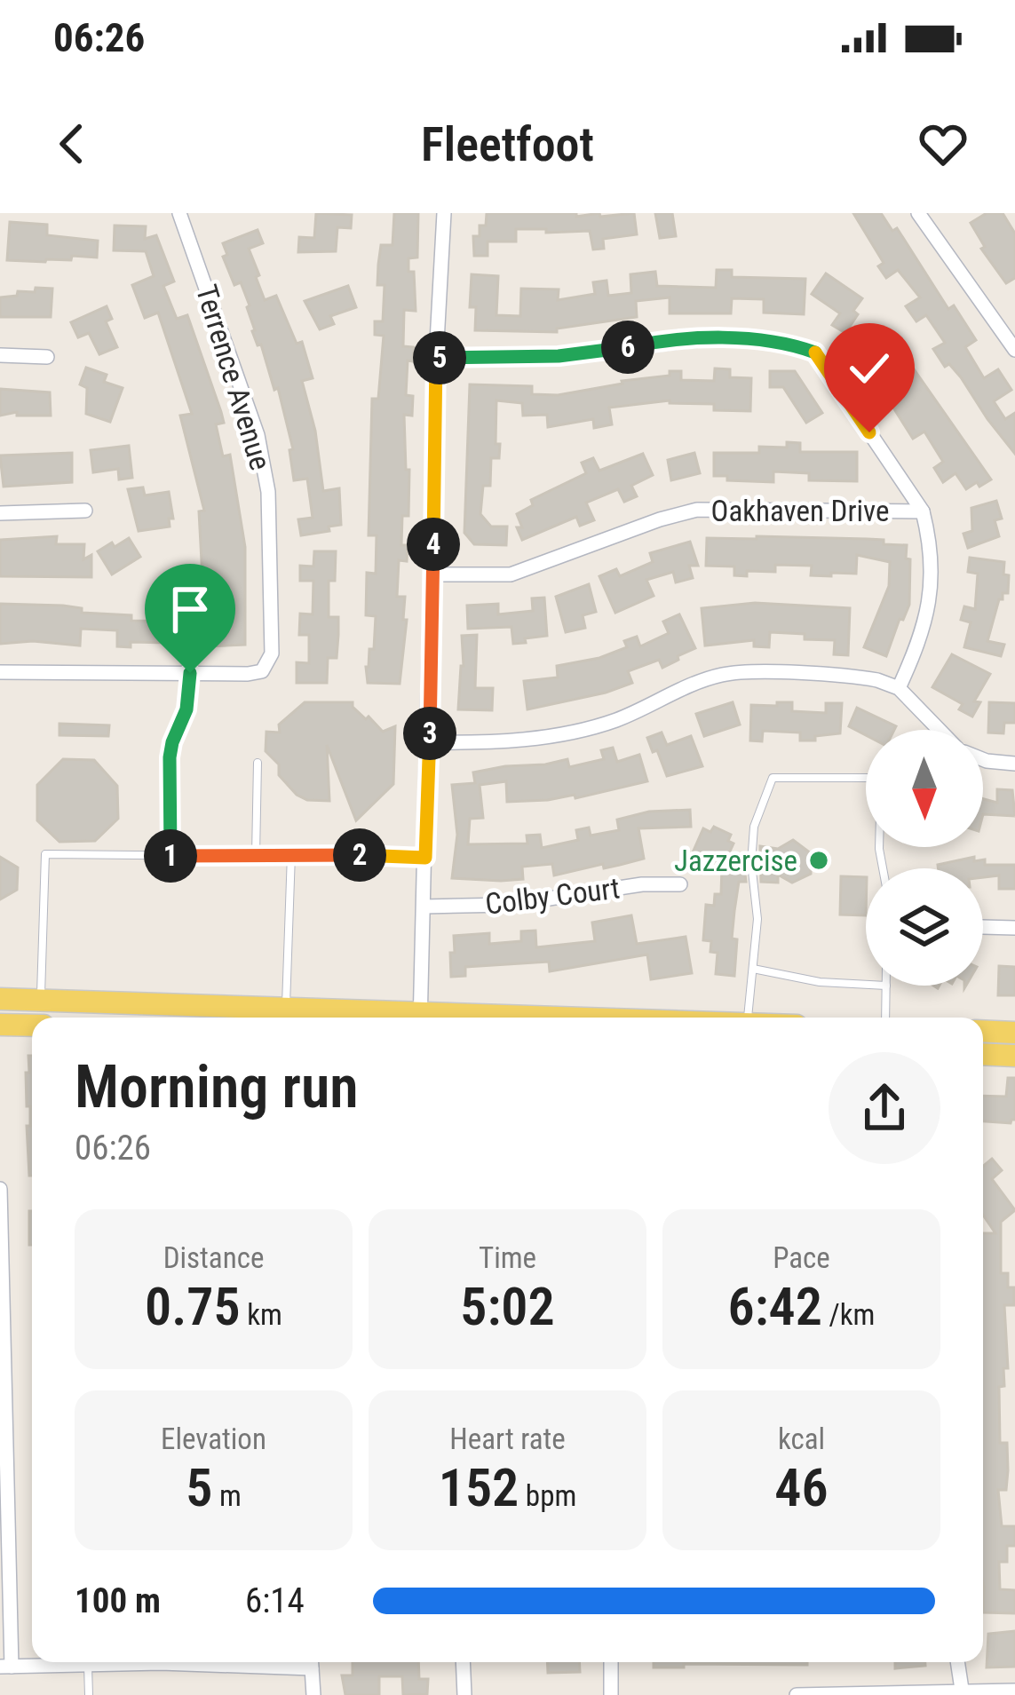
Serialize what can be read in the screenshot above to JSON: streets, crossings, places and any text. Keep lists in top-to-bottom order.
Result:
{
  "streets": {
    "street": ["Terrence Avenue", "Oakhaven Drive", "Colby Court"]
  },
  "places": ["Jazzercise"],
  "north": "bottom",
  "page": {
    "status": "06:26",
    "header": "Fleetfoot",
    "pins": [
      "6",
      "5",
      "4",
      "3",
      "2",
      "1"
    ],
    "heading": ["Morning run", "06:26"],
    "stats": [
      ["Distance", "0.75 km"],
      ["Time", "5:02"],
      ["Pace", "6:42 /km"],
      ["Elevation", "5 m"],
      ["Heart rate", "152 bpm"],
      ["kcal", "46"]
    ],
    "list": [
      {
        "name": "100 m",
        "note": "6:14"
      }
    ]
  }
}
